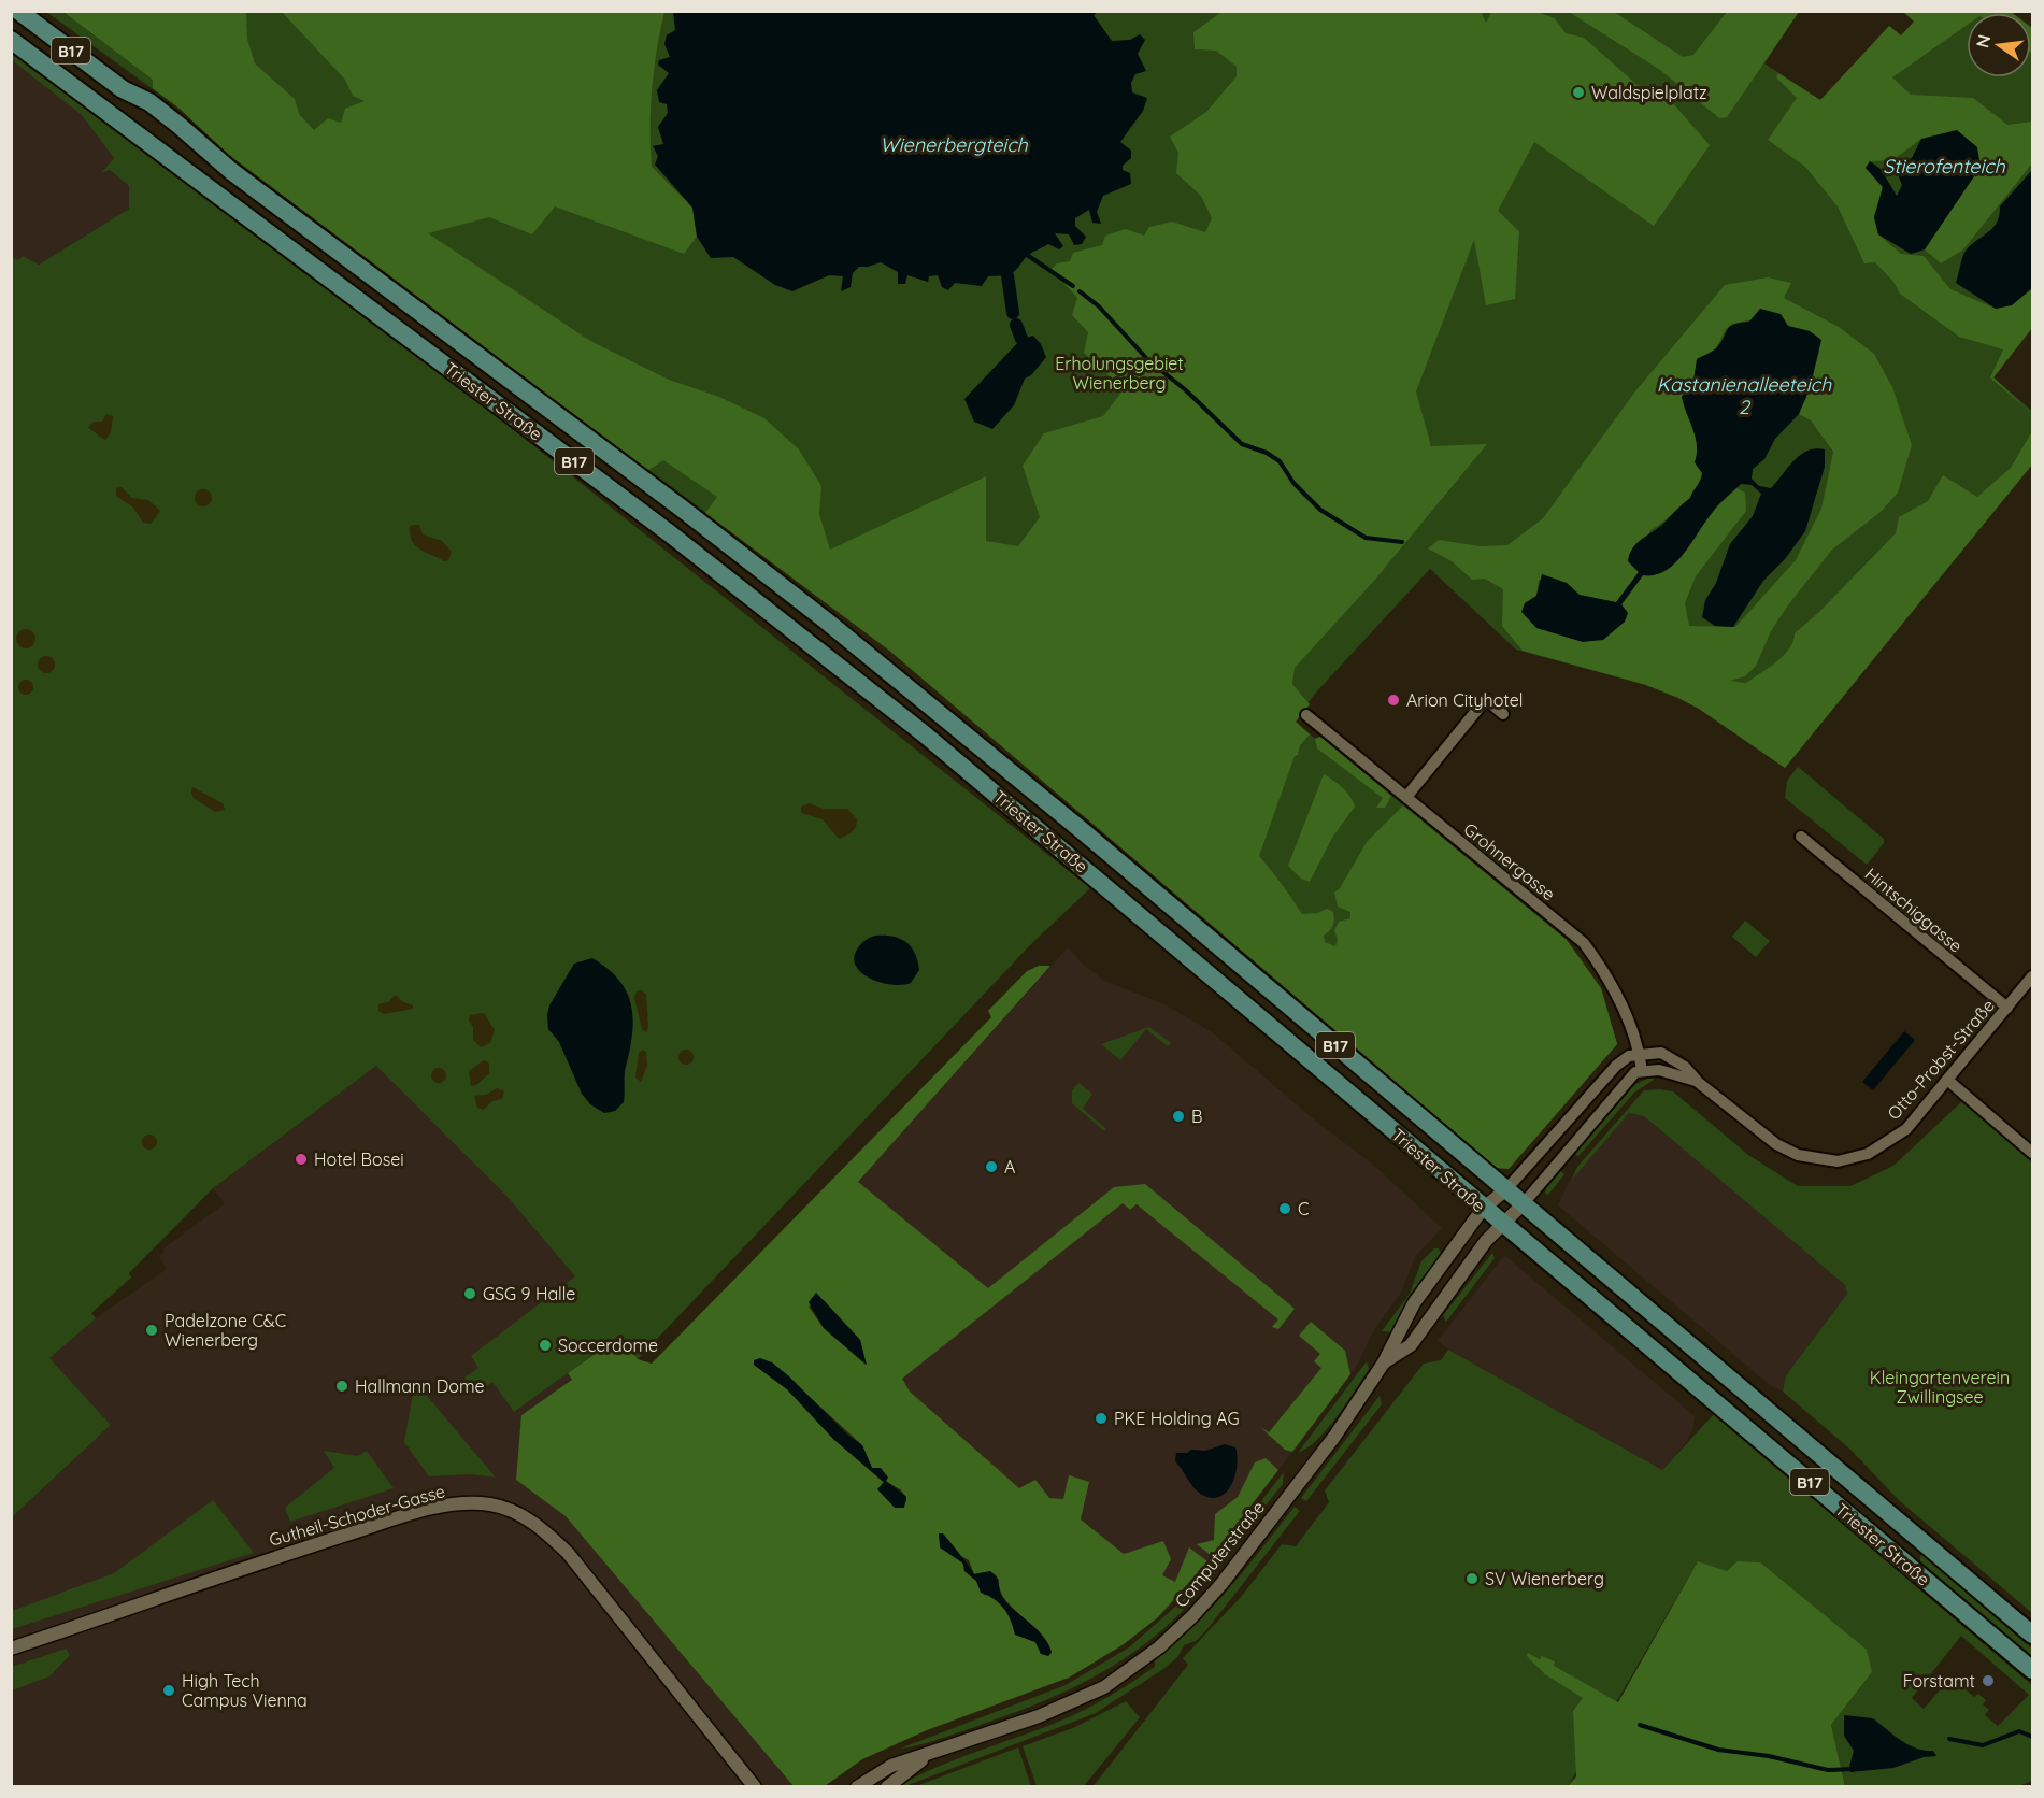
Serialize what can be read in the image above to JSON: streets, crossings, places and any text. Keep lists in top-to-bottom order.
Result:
{
  "streets": {
    "main road": ["B17", "Triester Straße"],
    "street": [
      "Grohnergasse",
      "Hintschiggasse",
      "Otto-Probst-Straße",
      "Gutheil-Schoder-Gasse",
      "Computerstraße"
    ]
  },
  "crossings": [
    ["Triester Straße", "Computerstraße"],
    ["Grohnergasse", "Otto-Probst-Straße"],
    ["Hintschiggasse", "Otto-Probst-Straße"]
  ],
  "water": ["Wienerbergteich", "Stierofenteich", "Kastanienalleeteich 2"],
  "parks": ["Erholungsgebiet Wienerberg", "Kleingartenverein Zwillingsee"],
  "places": [
    "Waldspielplatz",
    "Arion Cityhotel",
    "B",
    "Hotel Bosei",
    "A",
    "C",
    "GSG 9 Halle",
    "Padelzone C&C Wienerberg",
    "Soccerdome",
    "Hallmann Dome",
    "PKE Holding AG",
    "SV Wienerberg",
    "Forstamt",
    "High Tech Campus Vienna"
  ],
  "north": "left"
}
